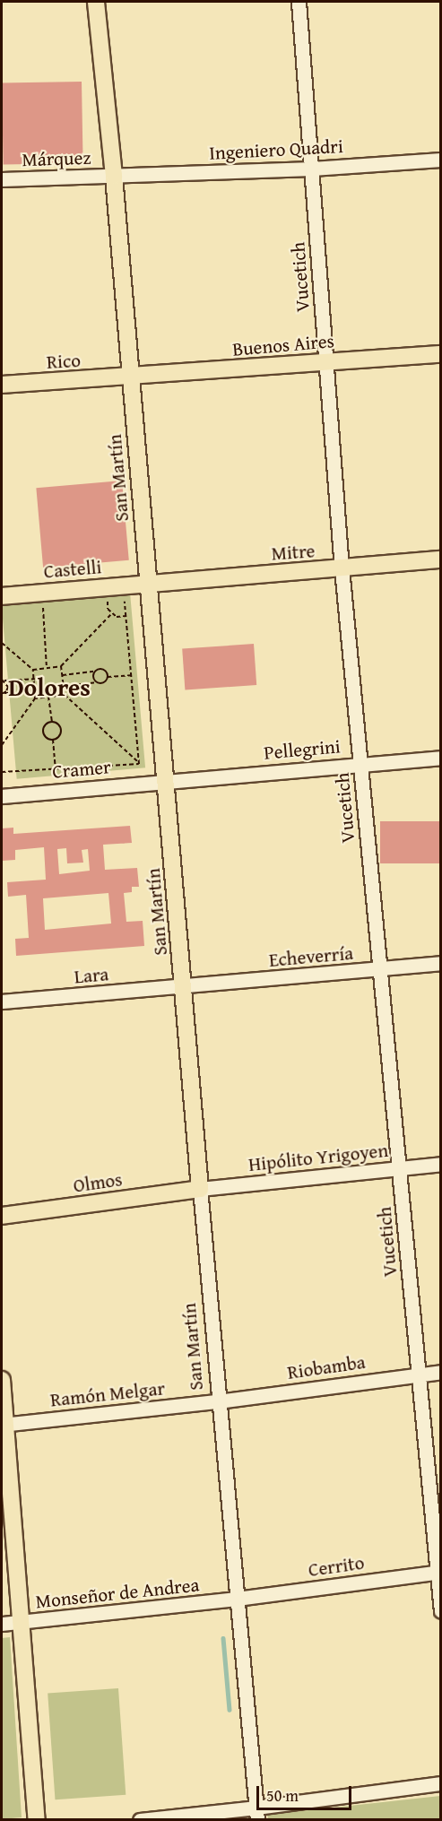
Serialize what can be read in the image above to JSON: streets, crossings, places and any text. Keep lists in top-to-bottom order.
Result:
{
  "streets": {
    "main road": [
      "Buenos Aires",
      "Rico",
      "San Martín",
      "Mitre",
      "Castelli",
      "Olmos"
    ],
    "street": [
      "Ingeniero Quadri",
      "Márquez",
      "Vucetich",
      "Pellegrini",
      "Cramer",
      "Echeverría",
      "Lara",
      "Hipólito Yrigoyen",
      "Riobamba",
      "Ramón Melgar",
      "Cerrito",
      "Monseñor de Andrea"
    ]
  },
  "crossings": [
    ["Ingeniero Quadri", "Márquez"],
    ["Ingeniero Quadri", "Vucetich"],
    ["Ingeniero Quadri", "San Martín"],
    ["Márquez", "San Martín"],
    ["Vucetich", "Buenos Aires"],
    ["Vucetich", "Mitre"],
    ["Vucetich", "Pellegrini"],
    ["Vucetich", "Echeverría"],
    ["Vucetich", "Hipólito Yrigoyen"],
    ["Vucetich", "Riobamba"],
    ["Vucetich", "Cerrito"],
    ["Buenos Aires", "Rico"],
    ["Buenos Aires", "San Martín"],
    ["Rico", "San Martín"],
    ["San Martín", "Mitre"],
    ["San Martín", "Castelli"],
    ["San Martín", "Pellegrini"],
    ["San Martín", "Cramer"],
    ["San Martín", "Echeverría"],
    ["San Martín", "Lara"],
    ["San Martín", "Hipólito Yrigoyen"],
    ["San Martín", "Olmos"],
    ["San Martín", "Riobamba"],
    ["San Martín", "Ramón Melgar"],
    ["San Martín", "Cerrito"],
    ["San Martín", "Monseñor de Andrea"],
    ["Mitre", "Castelli"],
    ["Pellegrini", "Cramer"],
    ["Echeverría", "Lara"],
    ["Hipólito Yrigoyen", "Olmos"],
    ["Riobamba", "Ramón Melgar"],
    ["Cerrito", "Monseñor de Andrea"]
  ],
  "districts": ["Dolores"],
  "scale_bar": "50 m"
}
